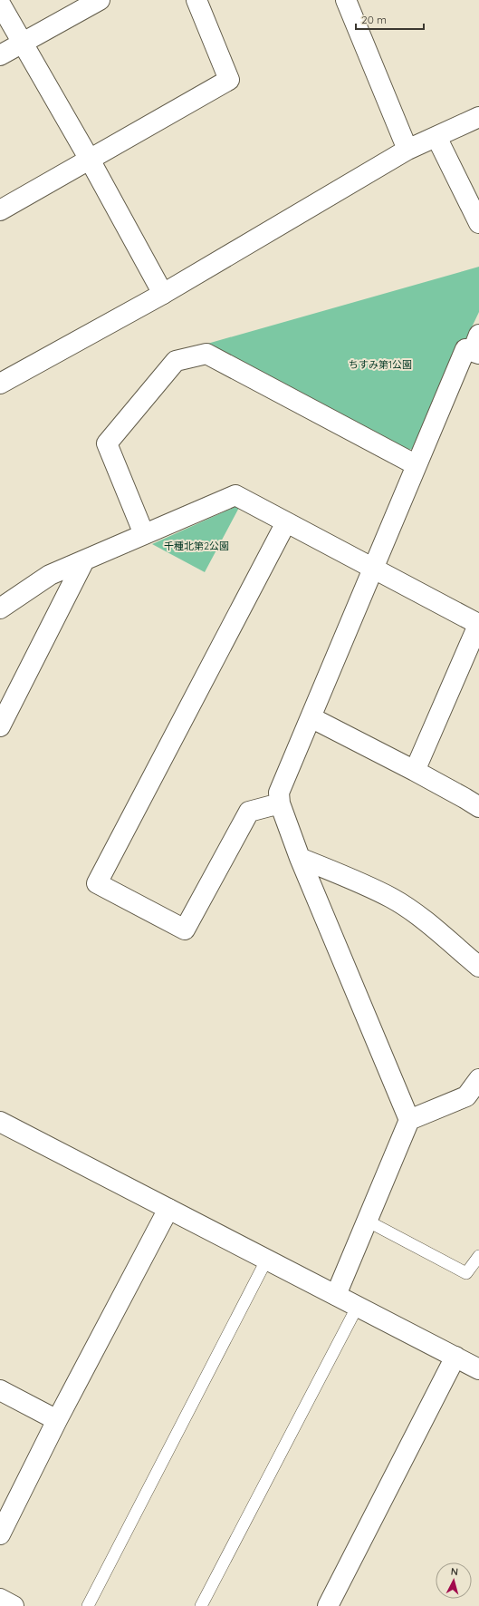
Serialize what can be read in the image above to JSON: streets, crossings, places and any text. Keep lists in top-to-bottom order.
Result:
{
  "parks": ["ちすみ第1公園", "千種北第2公園"],
  "scale_bar": "20 m",
  "north": "top"
}
